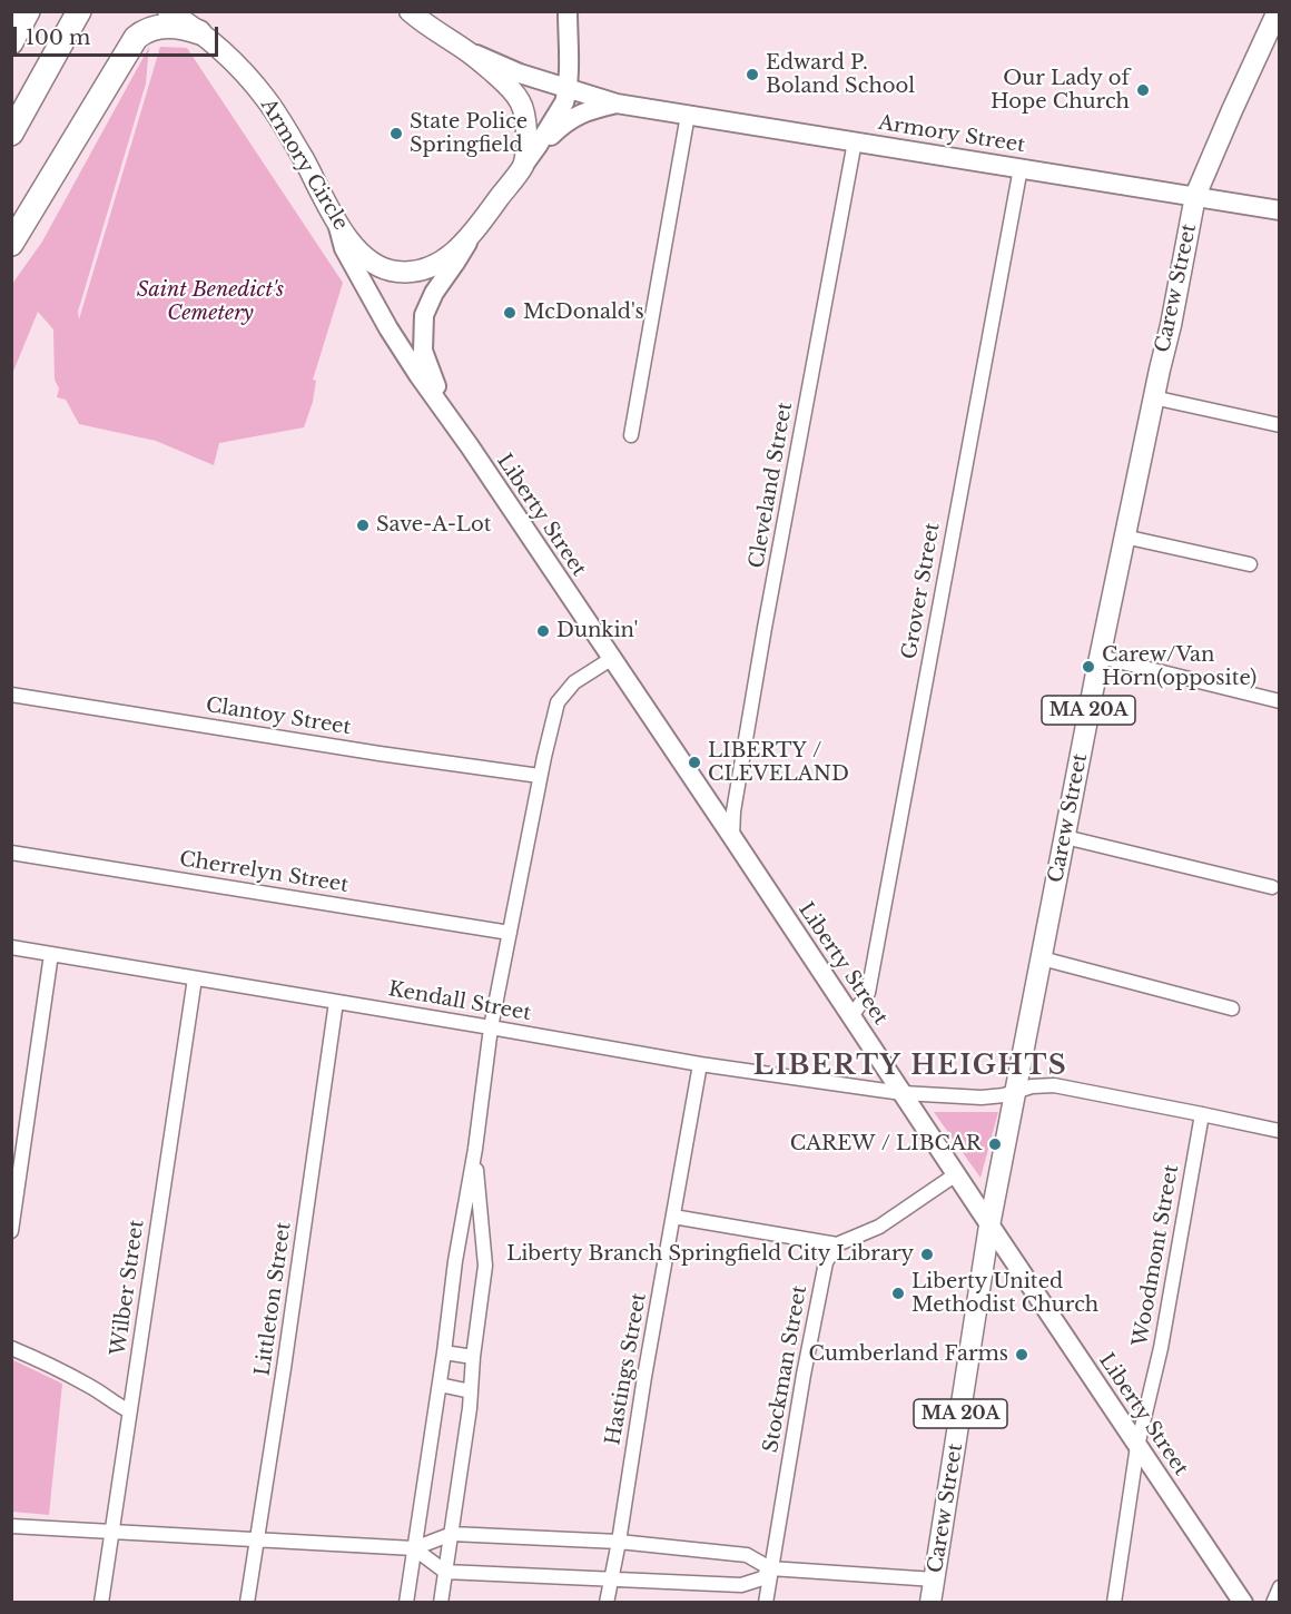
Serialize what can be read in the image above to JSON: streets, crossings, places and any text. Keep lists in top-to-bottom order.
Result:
{
  "streets": {
    "main road": [
      "Armory Street",
      "Armory Circle",
      "Carew Street",
      "Liberty Street",
      "MA 20A"
    ],
    "street": [
      "Cleveland Street",
      "Grover Street",
      "Clantoy Street",
      "Cherrelyn Street",
      "Kendall Street",
      "Woodmont Street",
      "Wilber Street",
      "Littleton Street",
      "Hastings Street",
      "Stockman Street"
    ]
  },
  "crossings": [
    ["Armory Street", "Armory Circle"],
    ["Armory Street", "Carew Street"],
    ["Armory Street", "Cleveland Street"],
    ["Armory Street", "Grover Street"],
    ["Armory Circle", "Liberty Street"],
    ["Carew Street", "Liberty Street"],
    ["Carew Street", "Kendall Street"],
    ["Cleveland Street", "Liberty Street"],
    ["Liberty Street", "Grover Street"],
    ["Liberty Street", "Kendall Street"],
    ["Liberty Street", "Woodmont Street"],
    ["Kendall Street", "Woodmont Street"],
    ["Kendall Street", "Wilber Street"],
    ["Kendall Street", "Littleton Street"],
    ["Kendall Street", "Hastings Street"]
  ],
  "districts": ["LIBERTY HEIGHTS"],
  "parks": ["Saint Benedict's Cemetery"],
  "places": [
    "Edward P. Boland School",
    "Our Lady of Hope Church",
    "State Police Springfield",
    "McDonald's",
    "Save-A-Lot",
    "Dunkin'",
    "Carew/Van Horn(opposite)",
    "LIBERTY / CLEVELAND",
    "CAREW / LIBCAR",
    "Liberty Branch Springfield City Library",
    "Liberty United Methodist Church",
    "Cumberland Farms"
  ],
  "scale_bar": "100 m"
}
